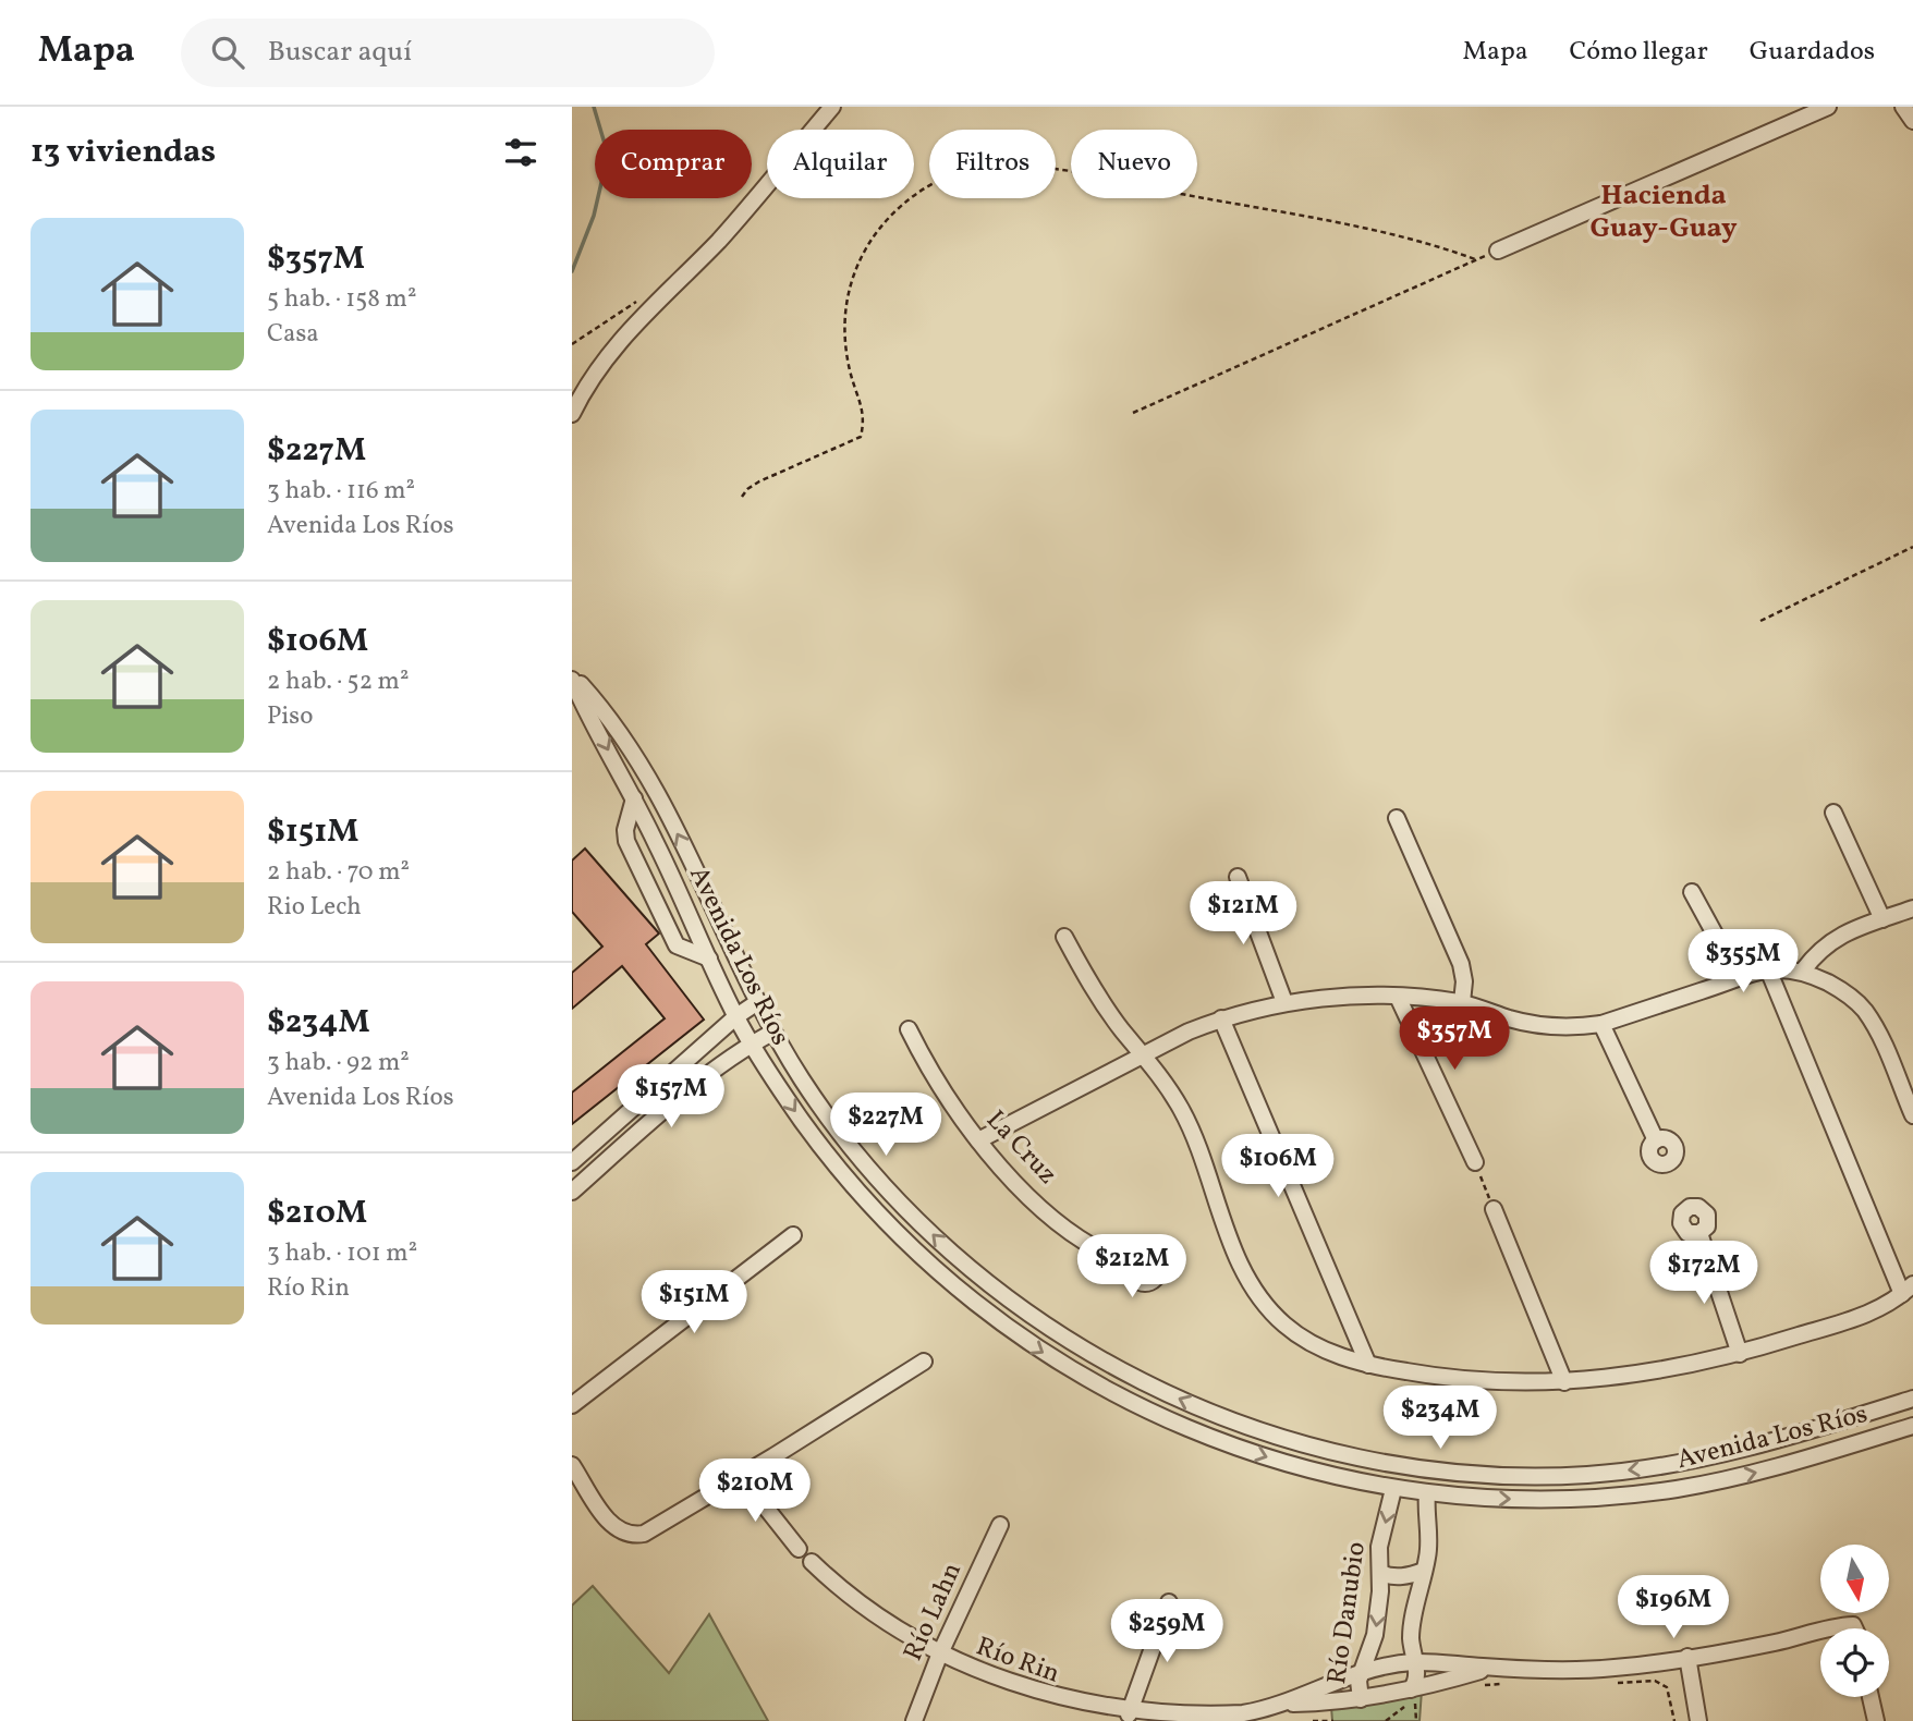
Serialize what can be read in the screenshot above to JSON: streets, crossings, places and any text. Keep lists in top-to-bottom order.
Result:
{
  "streets": {
    "street": [
      "Avenida Los Ríos",
      "La Cruz",
      "Río Lahn",
      "Río Danubio",
      "Río Rin"
    ]
  },
  "crossings": [
    ["Avenida Los Ríos", "Río Danubio"],
    ["Río Lahn", "Río Rin"],
    ["Río Danubio", "Río Rin"]
  ],
  "districts": ["Hacienda Guay-Guay"],
  "north": "bottom",
  "page": {
    "header": "Mapa",
    "search": "Buscar aquí",
    "nav": ["Mapa", "Cómo llegar", "Guardados"],
    "heading": "13 viviendas",
    "chip": [
      "Comprar",
      "Alquilar",
      "Filtros",
      "Nuevo"
    ],
    "list": [
      {
        "name": "$357M",
        "note": "5 hab. · 158 m² · Casa"
      },
      {
        "name": "$227M",
        "note": "3 hab. · 116 m² · Avenida Los Ríos"
      },
      {
        "name": "$106M",
        "note": "2 hab. · 52 m² · Piso"
      },
      {
        "name": "$151M",
        "note": "2 hab. · 70 m² · Rio Lech"
      },
      {
        "name": "$234M",
        "note": "3 hab. · 92 m² · Avenida Los Ríos"
      },
      {
        "name": "$210M",
        "note": "3 hab. · 101 m² · Río Rin"
      }
    ],
    "price": [
      "$121M",
      "$355M",
      "$357M",
      "$157M",
      "$227M",
      "$106M",
      "$212M",
      "$172M",
      "$151M",
      "$234M",
      "$210M",
      "$196M",
      "$259M"
    ]
  }
}
